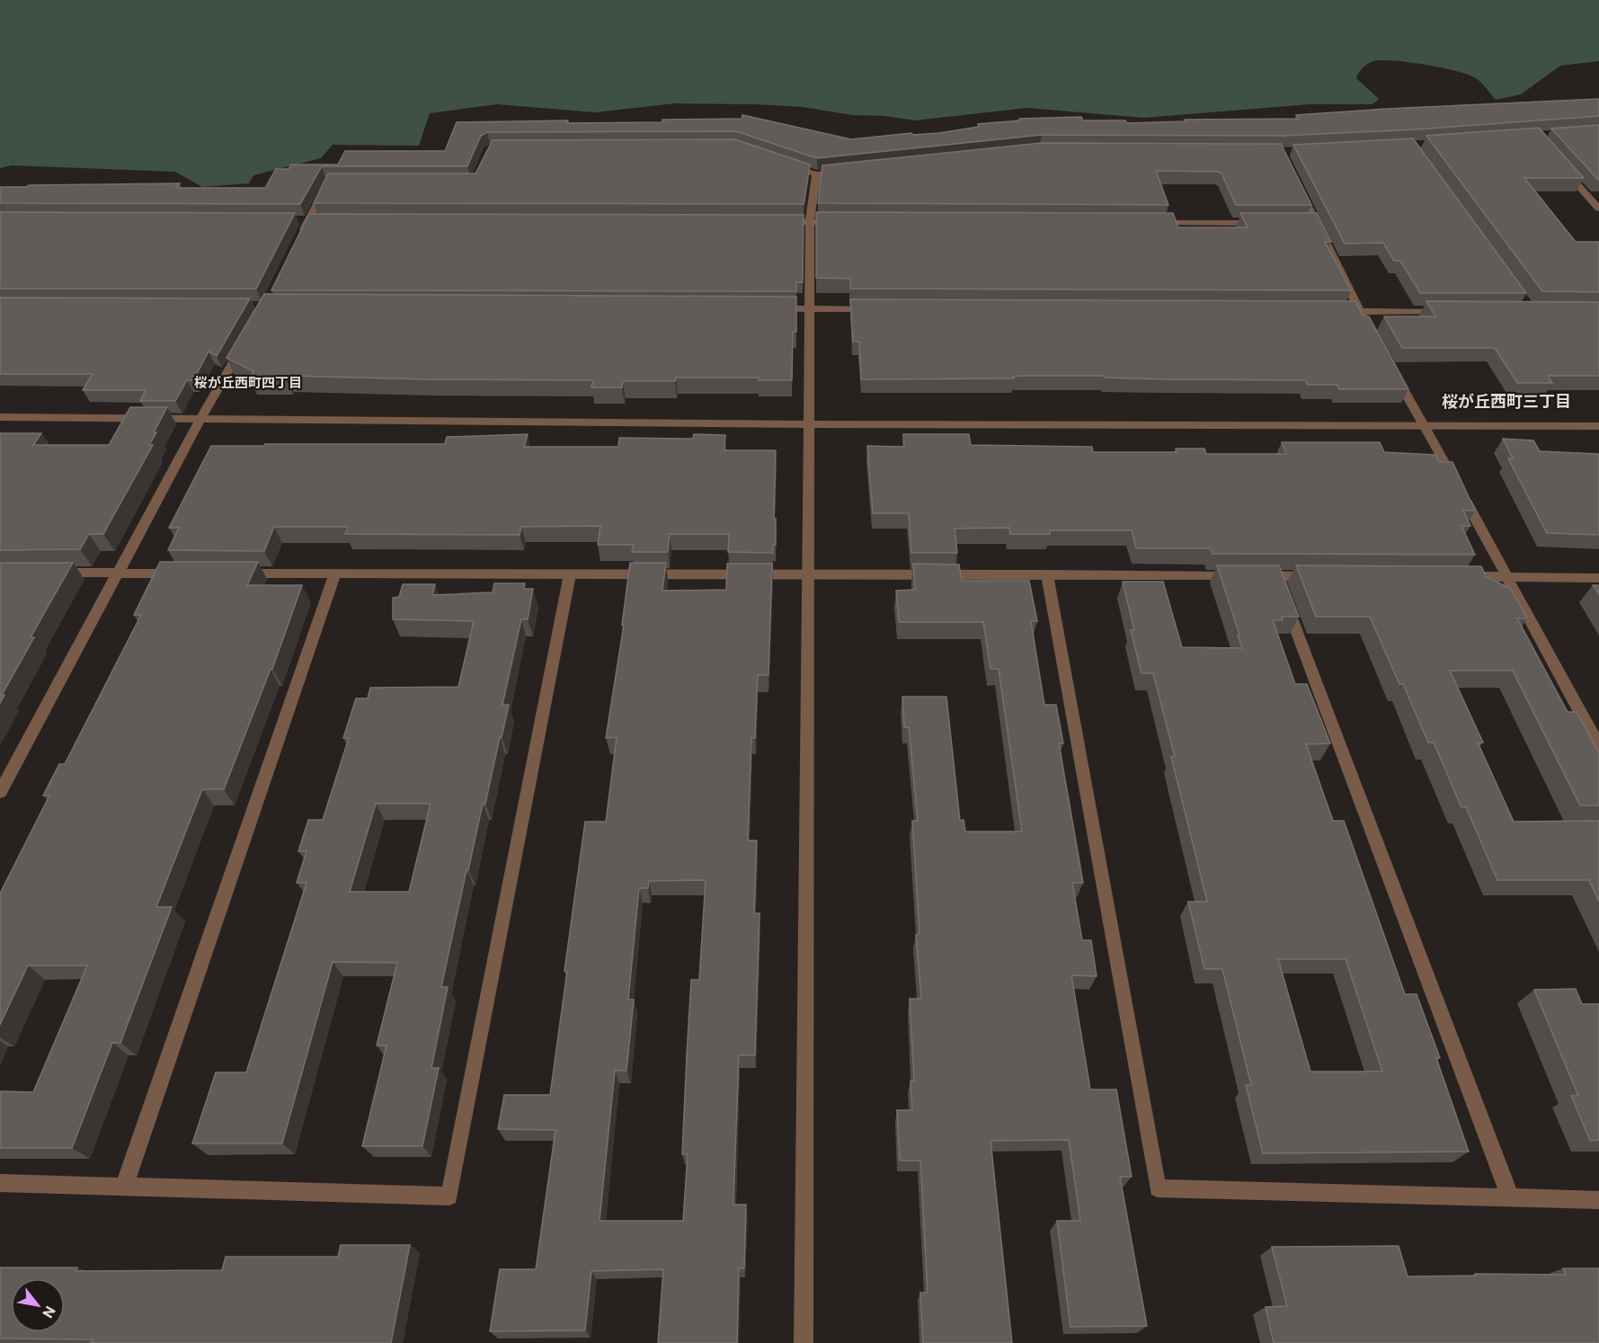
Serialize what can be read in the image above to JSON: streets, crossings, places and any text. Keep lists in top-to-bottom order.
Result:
{
  "districts": ["桜が丘西町四丁目", "桜が丘西町三丁目"],
  "north": "bottom right"
}
